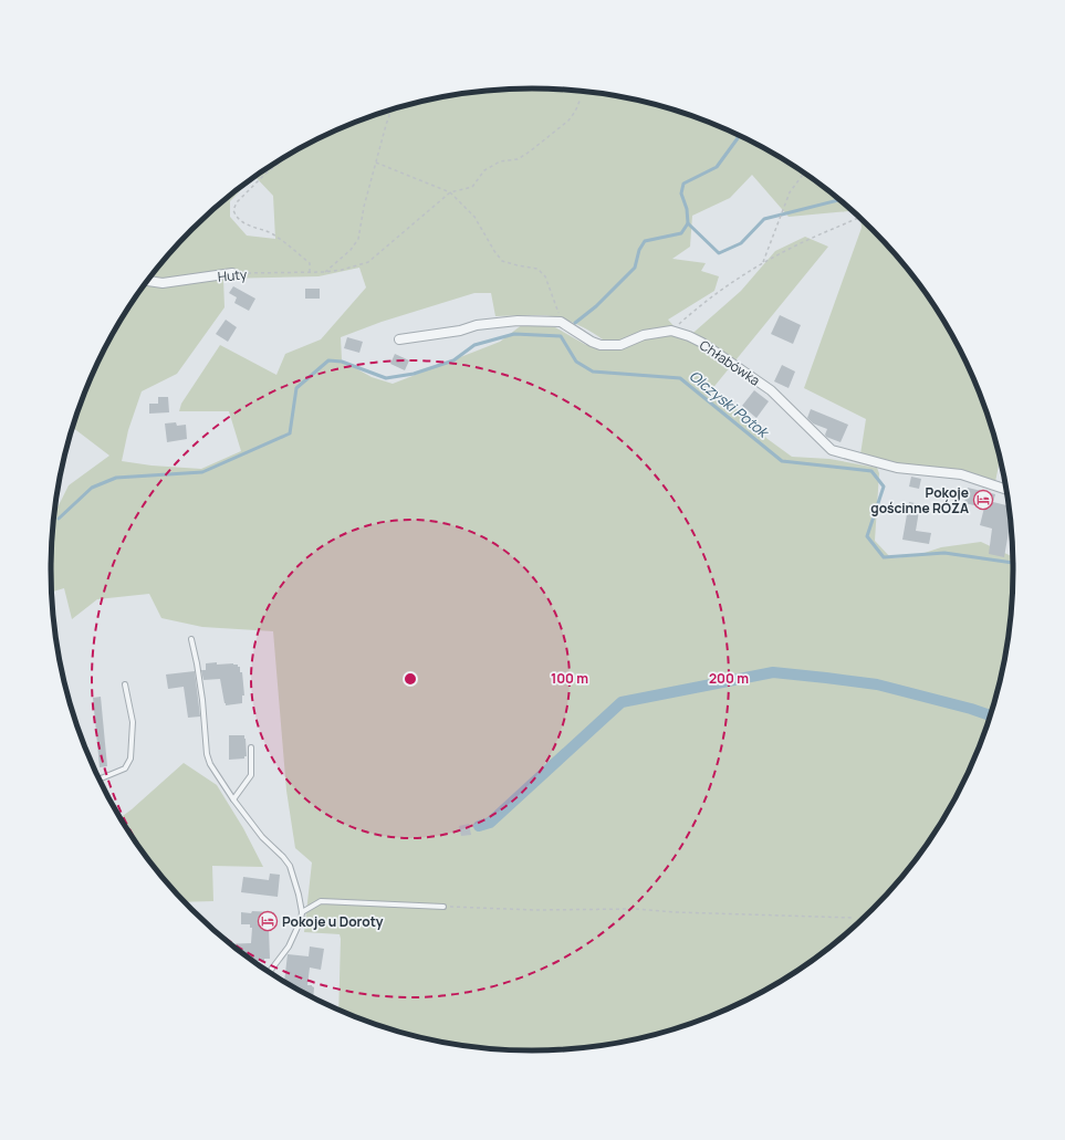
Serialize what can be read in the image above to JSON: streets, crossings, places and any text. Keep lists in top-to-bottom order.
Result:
{
  "streets": {
    "street": ["Huty", "Chłabówka"]
  },
  "water": ["Olczyski Potok"],
  "places": {
    "hotel": ["Pokoje gościnne RÓŻA", "Pokoje u Doroty"]
  },
  "rings": ["100 m", "200 m"]
}
